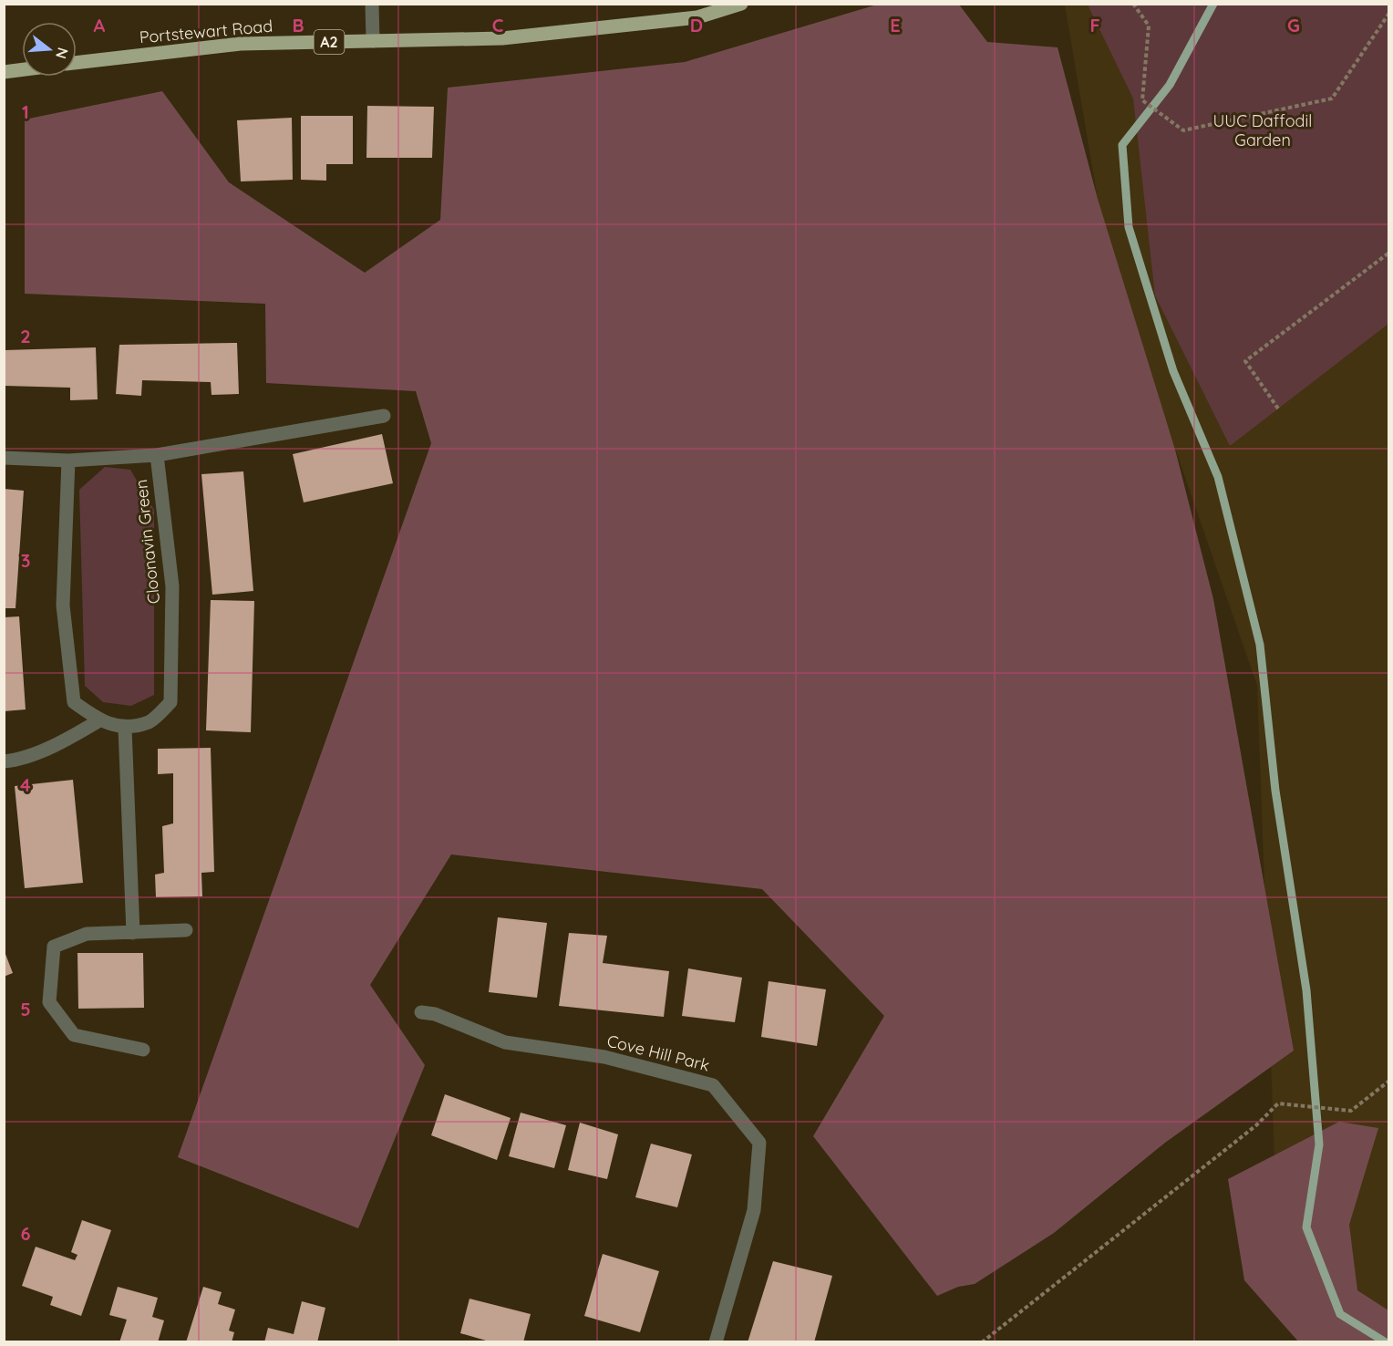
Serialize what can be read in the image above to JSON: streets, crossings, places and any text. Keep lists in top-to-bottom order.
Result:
{
  "streets": {
    "main road": ["Portstewart Road", "A2"],
    "street": ["Cloonavin Green", "Cove Hill Park"]
  },
  "parks": ["UUC Daffodil Garden"],
  "north": "right",
  "grid": {
    "columns": [
      "A",
      "B",
      "C",
      "D",
      "E",
      "F",
      "G"
    ],
    "rows": [
      "1",
      "2",
      "3",
      "4",
      "5",
      "6"
    ]
  }
}
